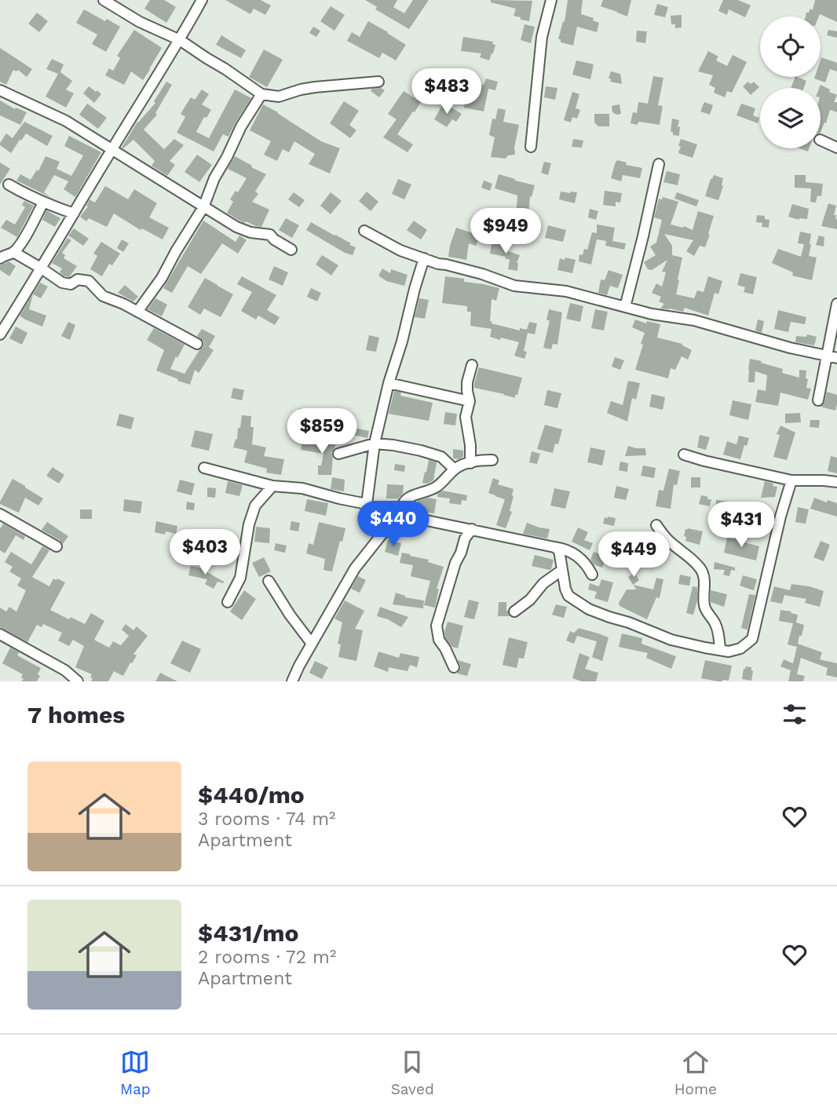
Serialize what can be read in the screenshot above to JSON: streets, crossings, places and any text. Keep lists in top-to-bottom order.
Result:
{
  "page": {
    "price": [
      "$483",
      "$949",
      "$859",
      "$440",
      "$431",
      "$403",
      "$449"
    ],
    "heading": "7 homes",
    "list": [
      {
        "name": "$440/mo",
        "note": "3 rooms · 74 m² · Apartment"
      },
      {
        "name": "$431/mo",
        "note": "2 rooms · 72 m² · Apartment"
      }
    ],
    "tabs": ["Map", "Saved", "Home"]
  }
}
